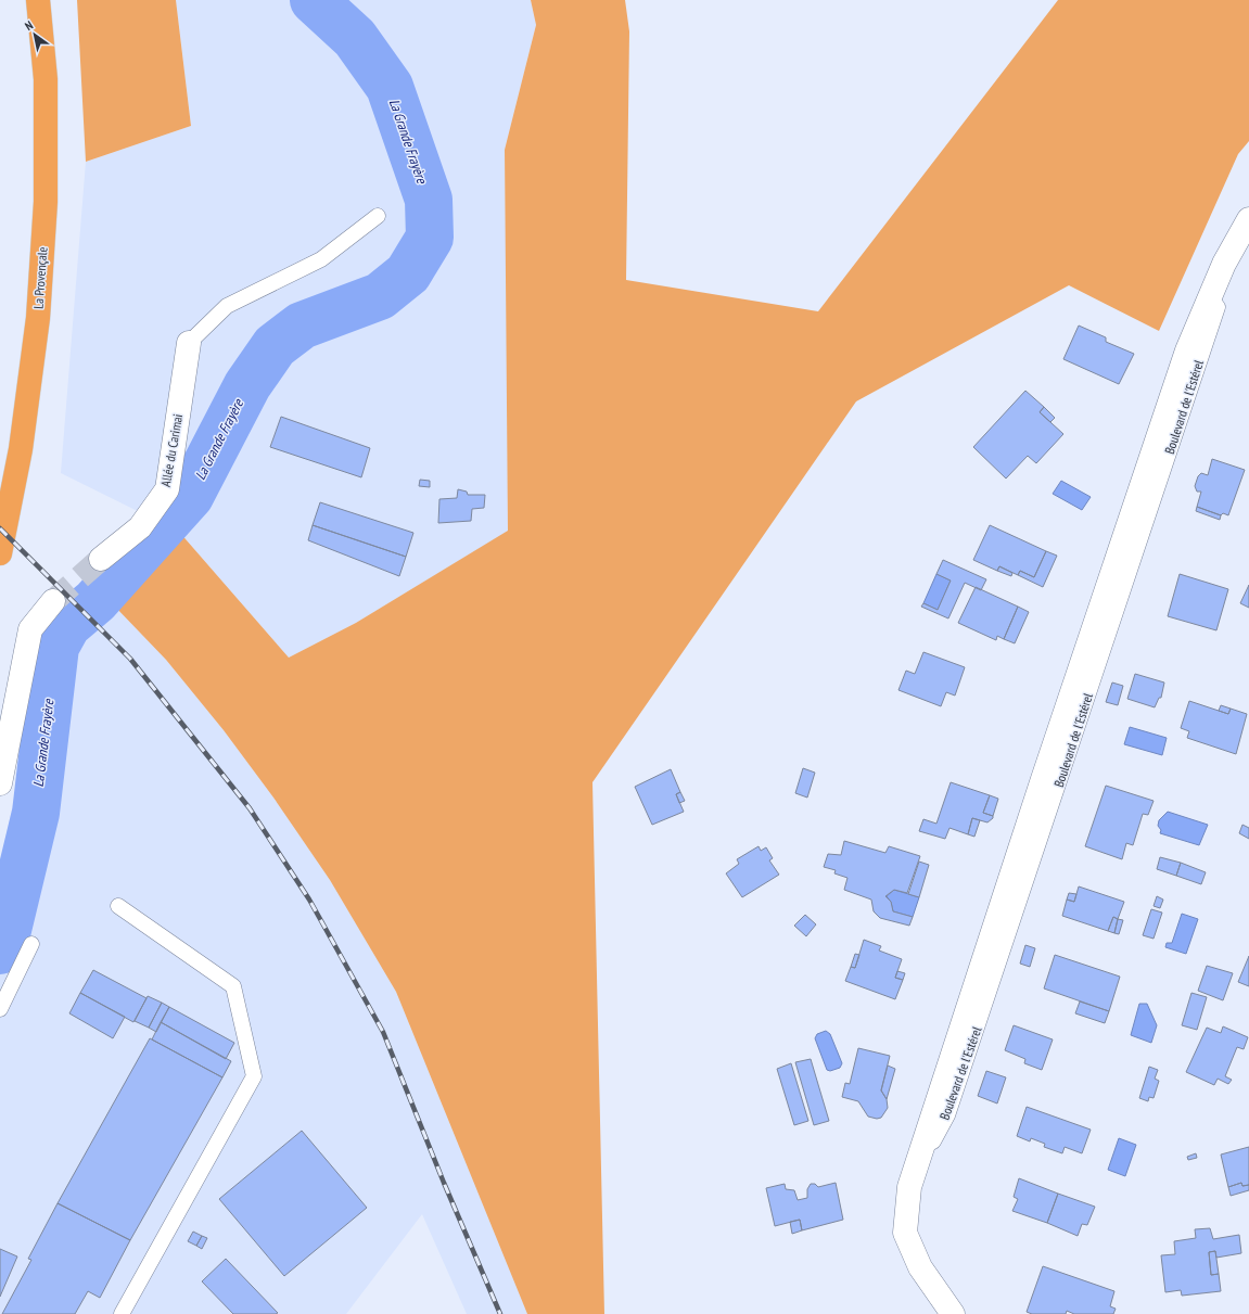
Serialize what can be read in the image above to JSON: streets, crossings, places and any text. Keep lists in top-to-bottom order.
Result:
{
  "streets": {
    "highway": ["La Provençale"],
    "street": ["Boulevard de l'Estérel", "Allée du Carimai"]
  },
  "water": ["La Grande Frayère"],
  "north": "top left"
}
